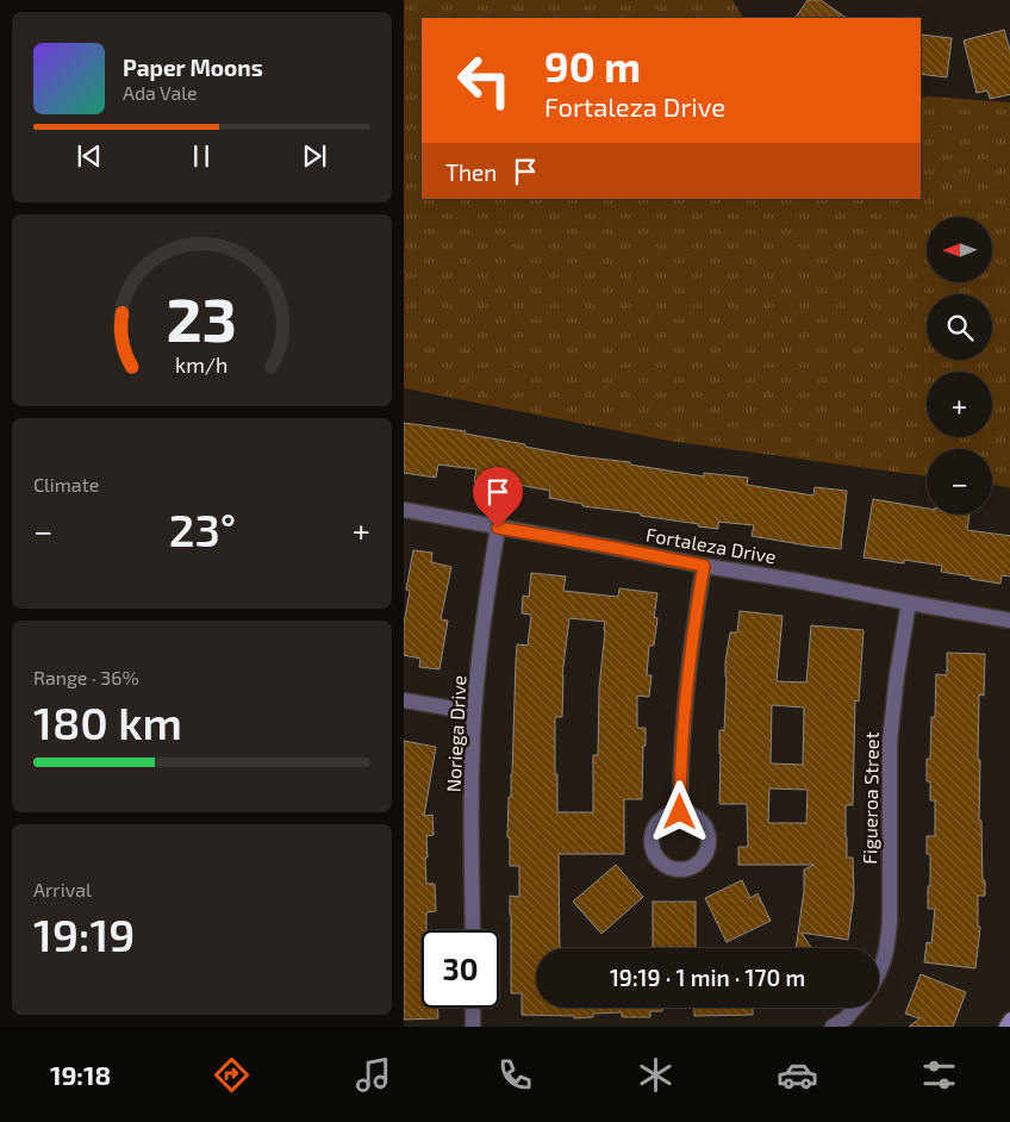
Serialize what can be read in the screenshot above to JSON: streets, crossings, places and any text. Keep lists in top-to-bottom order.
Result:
{
  "streets": {
    "street": ["Fortaleza Drive", "Noriega Drive", "Figueroa Street"]
  },
  "crossings": [
    ["Fortaleza Drive", "Noriega Drive"],
    ["Fortaleza Drive", "Figueroa Street"]
  ],
  "north": "left",
  "page": {
    "turn": ["90 m", "Fortaleza Drive"],
    "song": ["Paper Moons", "Ada Vale"],
    "then": "Then",
    "map_buttons": ["+", "−"],
    "tile": [
      "Climate",
      ["Range · 36%", "180 km"],
      ["Arrival", "19:19"]
    ],
    "heat": ["−", "23°", "+"],
    "limit": "30",
    "trip": "19:19 · 1 min · 170 m",
    "tabs": "19:18",
    "gauge": ["23", "km/h"]
  }
}
